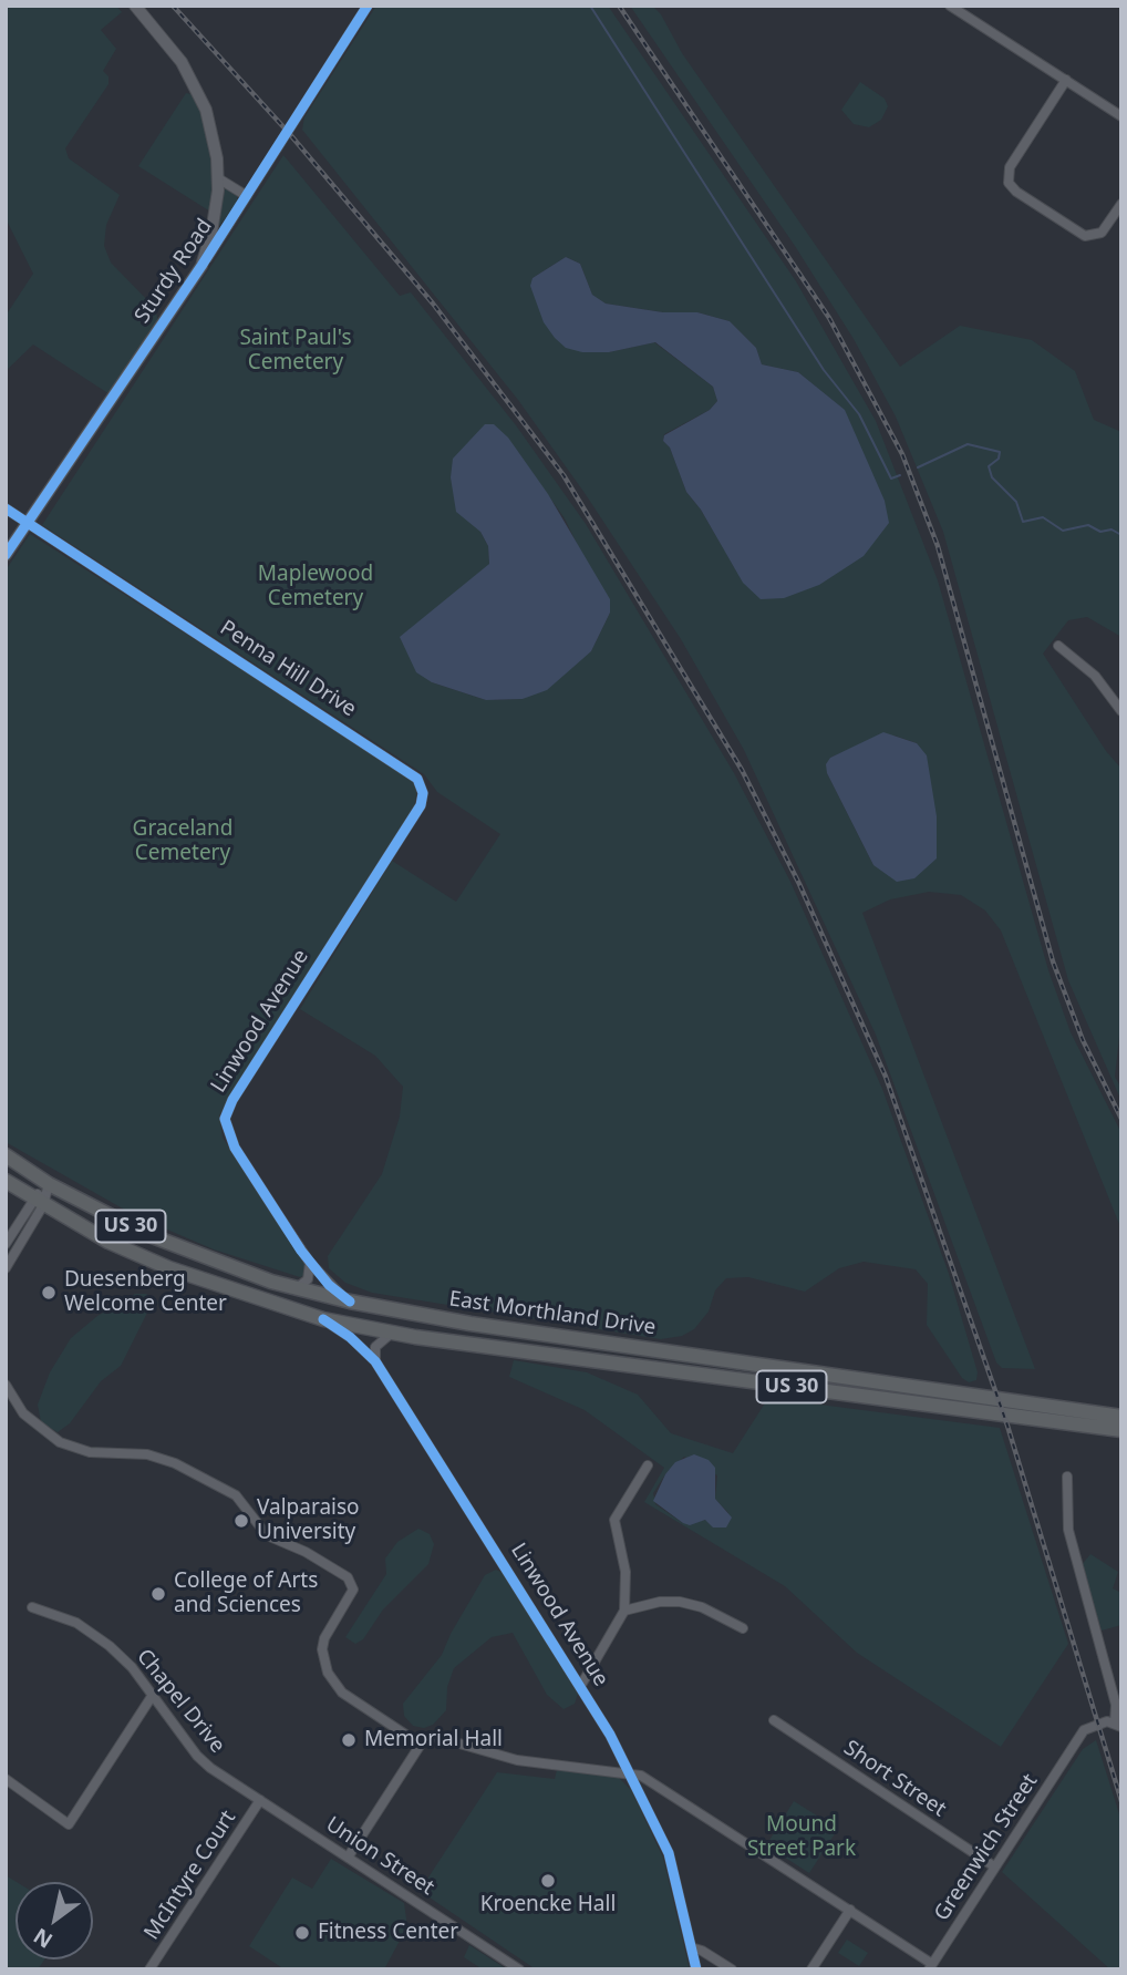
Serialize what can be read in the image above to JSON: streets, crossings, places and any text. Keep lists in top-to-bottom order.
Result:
{
  "streets": {
    "highway": ["US 30", "East Morthland Drive"],
    "street": [
      "Sturdy Road",
      "Penna Hill Drive",
      "Linwood Avenue",
      "Chapel Drive",
      "Short Street",
      "Greenwich Street",
      "Union Street",
      "McIntyre Court"
    ]
  },
  "crossings": [
    ["Sturdy Road", "Penna Hill Drive"],
    ["Penna Hill Drive", "Linwood Avenue"],
    ["Linwood Avenue", "East Morthland Drive"],
    ["Chapel Drive", "Union Street"],
    ["Chapel Drive", "McIntyre Court"],
    ["Short Street", "Greenwich Street"],
    ["Union Street", "McIntyre Court"]
  ],
  "parks": [
    "Saint Paul's Cemetery",
    "Maplewood Cemetery",
    "Graceland Cemetery",
    "Mound Street Park"
  ],
  "places": [
    "Duesenberg Welcome Center",
    "Valparaiso University",
    "College of Arts and Sciences",
    "Memorial Hall",
    "Kroencke Hall",
    "Fitness Center"
  ],
  "north": "bottom left"
}
